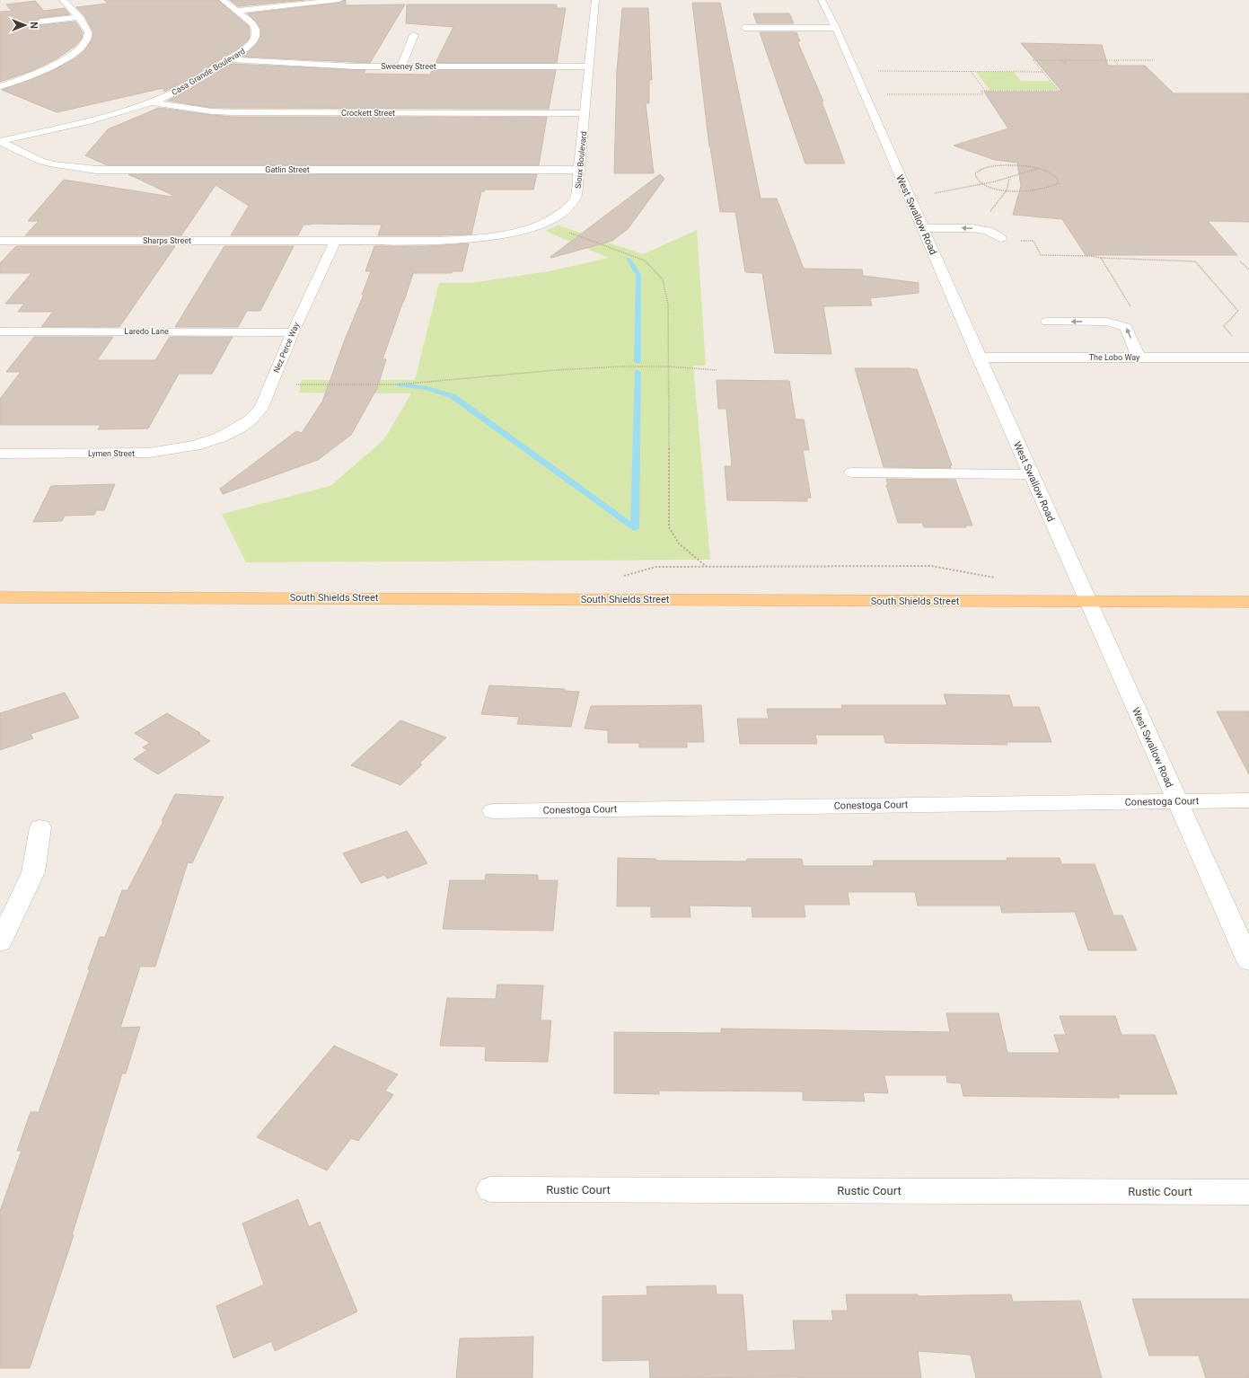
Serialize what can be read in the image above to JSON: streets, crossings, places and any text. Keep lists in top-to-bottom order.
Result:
{
  "streets": {
    "main road": ["South Shields Street"],
    "street": [
      "Sweeney Street",
      "Casa Grande Boulevard",
      "Crockett Street",
      "Sioux Boulevard",
      "Gatlin Street",
      "West Swallow Road",
      "Sharps Street",
      "Laredo Lane",
      "Nez Perce Way",
      "The Lobo Way",
      "Lymen Street",
      "Conestoga Court",
      "Rustic Court"
    ]
  },
  "crossings": [
    ["Sweeney Street", "Casa Grande Boulevard"],
    ["Sweeney Street", "Sioux Boulevard"],
    ["Casa Grande Boulevard", "Crockett Street"],
    ["Casa Grande Boulevard", "Gatlin Street"],
    ["Crockett Street", "Sioux Boulevard"],
    ["Sioux Boulevard", "Gatlin Street"],
    ["Sioux Boulevard", "Sharps Street"],
    ["Sioux Boulevard", "Nez Perce Way"],
    ["West Swallow Road", "The Lobo Way"],
    ["West Swallow Road", "South Shields Street"],
    ["West Swallow Road", "Conestoga Court"],
    ["Sharps Street", "Nez Perce Way"],
    ["Laredo Lane", "Nez Perce Way"],
    ["Nez Perce Way", "Lymen Street"]
  ],
  "north": "right"
}
